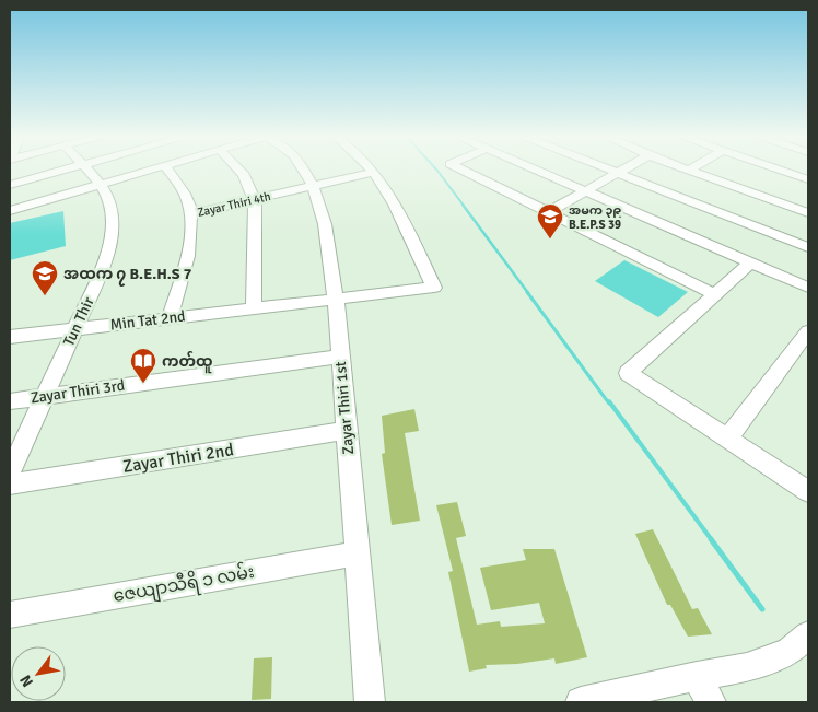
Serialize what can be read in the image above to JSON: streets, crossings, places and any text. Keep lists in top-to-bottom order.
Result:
{
  "streets": {
    "street": [
      "Zayar Thiri 4th",
      "Min Tat 2nd",
      "Tun Thir",
      "Zayar Thiri 3rd",
      "Zayar Thiri 1st",
      "Zayar Thiri 2nd",
      "ဇေယျာသီရိ ၁ လမ်း"
    ]
  },
  "crossings": [
    ["Zayar Thiri 4th", "Min Tat 2nd"],
    ["Zayar Thiri 4th", "Zayar Thiri 1st"],
    ["Min Tat 2nd", "Tun Thir"],
    ["Min Tat 2nd", "Zayar Thiri 1st"],
    ["Tun Thir", "Zayar Thiri 3rd"],
    ["Zayar Thiri 3rd", "Zayar Thiri 1st"],
    ["Zayar Thiri 1st", "Zayar Thiri 2nd"],
    ["Zayar Thiri 1st", "ဇေယျာသီရိ ၁ လမ်း"]
  ],
  "places": {
    "school or university": ["အမက ၃၉ B.E.P.S 39", "အထက ၇ B.E.H.S 7"],
    "library": ["ကတ်ထူ"]
  },
  "north": "bottom left"
}
